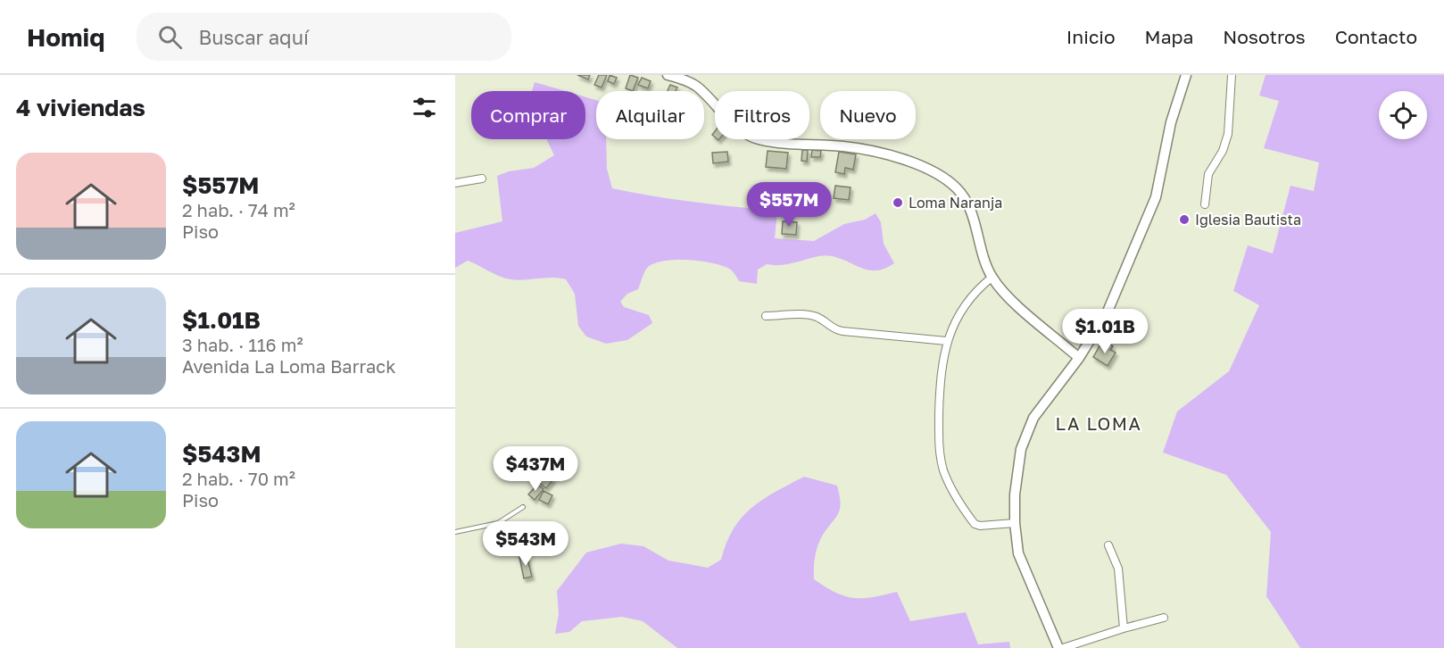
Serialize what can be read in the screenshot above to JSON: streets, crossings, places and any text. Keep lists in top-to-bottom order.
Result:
{
  "districts": ["LA LOMA"],
  "places": ["Loma Naranja", "Iglesia Bautista"],
  "page": {
    "header": "Homiq",
    "search": "Buscar aquí",
    "nav": [
      "Inicio",
      "Mapa",
      "Nosotros",
      "Contacto"
    ],
    "heading": "4 viviendas",
    "chip": [
      "Comprar",
      "Alquilar",
      "Filtros",
      "Nuevo"
    ],
    "list": [
      {
        "name": "$557M",
        "note": "2 hab. · 74 m² · Piso"
      },
      {
        "name": "$1.01B",
        "note": "3 hab. · 116 m² · Avenida La Loma Barrack"
      },
      {
        "name": "$543M",
        "note": "2 hab. · 70 m² · Piso"
      }
    ],
    "price": [
      "$557M",
      "$1.01B",
      "$437M",
      "$543M"
    ]
  }
}
